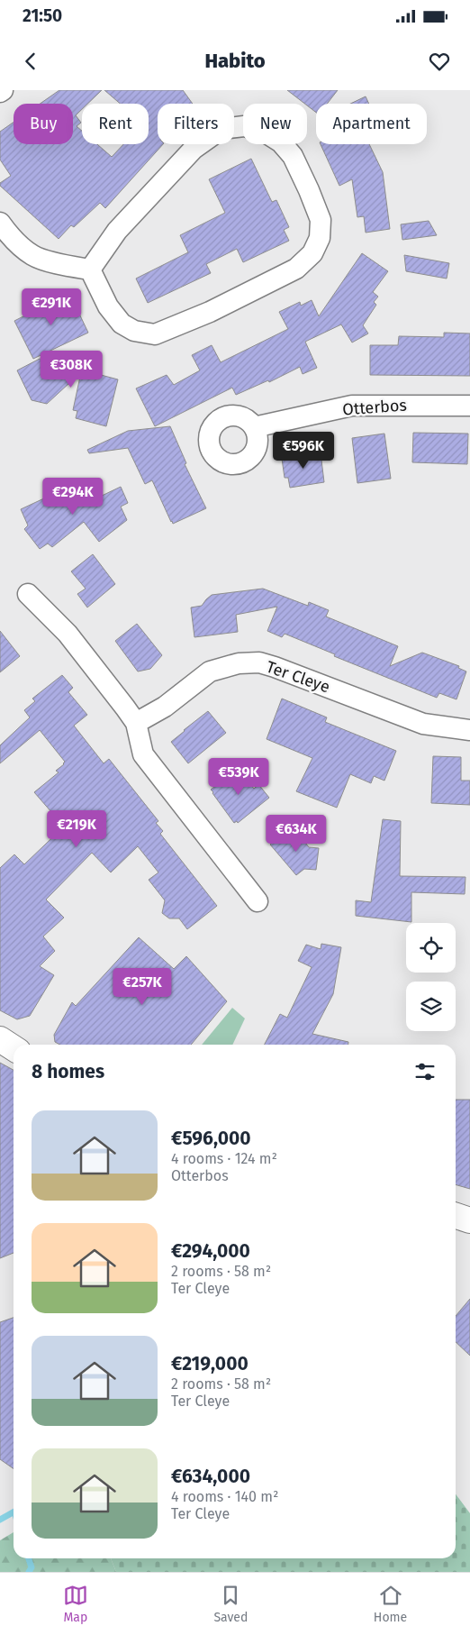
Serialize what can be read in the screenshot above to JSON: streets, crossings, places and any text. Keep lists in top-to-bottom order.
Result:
{
  "streets": {
    "street": ["Otterbos", "Ter Cleye"]
  },
  "page": {
    "status": "21:50",
    "header": "Habito",
    "chip": [
      "Buy",
      "Rent",
      "Filters",
      "New",
      "Apartment"
    ],
    "price": [
      "€291K",
      "€308K",
      "€596K",
      "€294K",
      "€539K",
      "€219K",
      "€634K",
      "€257K"
    ],
    "heading": "8 homes",
    "list": [
      {
        "name": "€596,000",
        "note": "4 rooms · 124 m² · Otterbos"
      },
      {
        "name": "€294,000",
        "note": "2 rooms · 58 m² · Ter Cleye"
      },
      {
        "name": "€219,000",
        "note": "2 rooms · 58 m² · Ter Cleye"
      },
      {
        "name": "€634,000",
        "note": "4 rooms · 140 m² · Ter Cleye"
      }
    ],
    "tabs": ["Map", "Saved", "Home"]
  }
}
